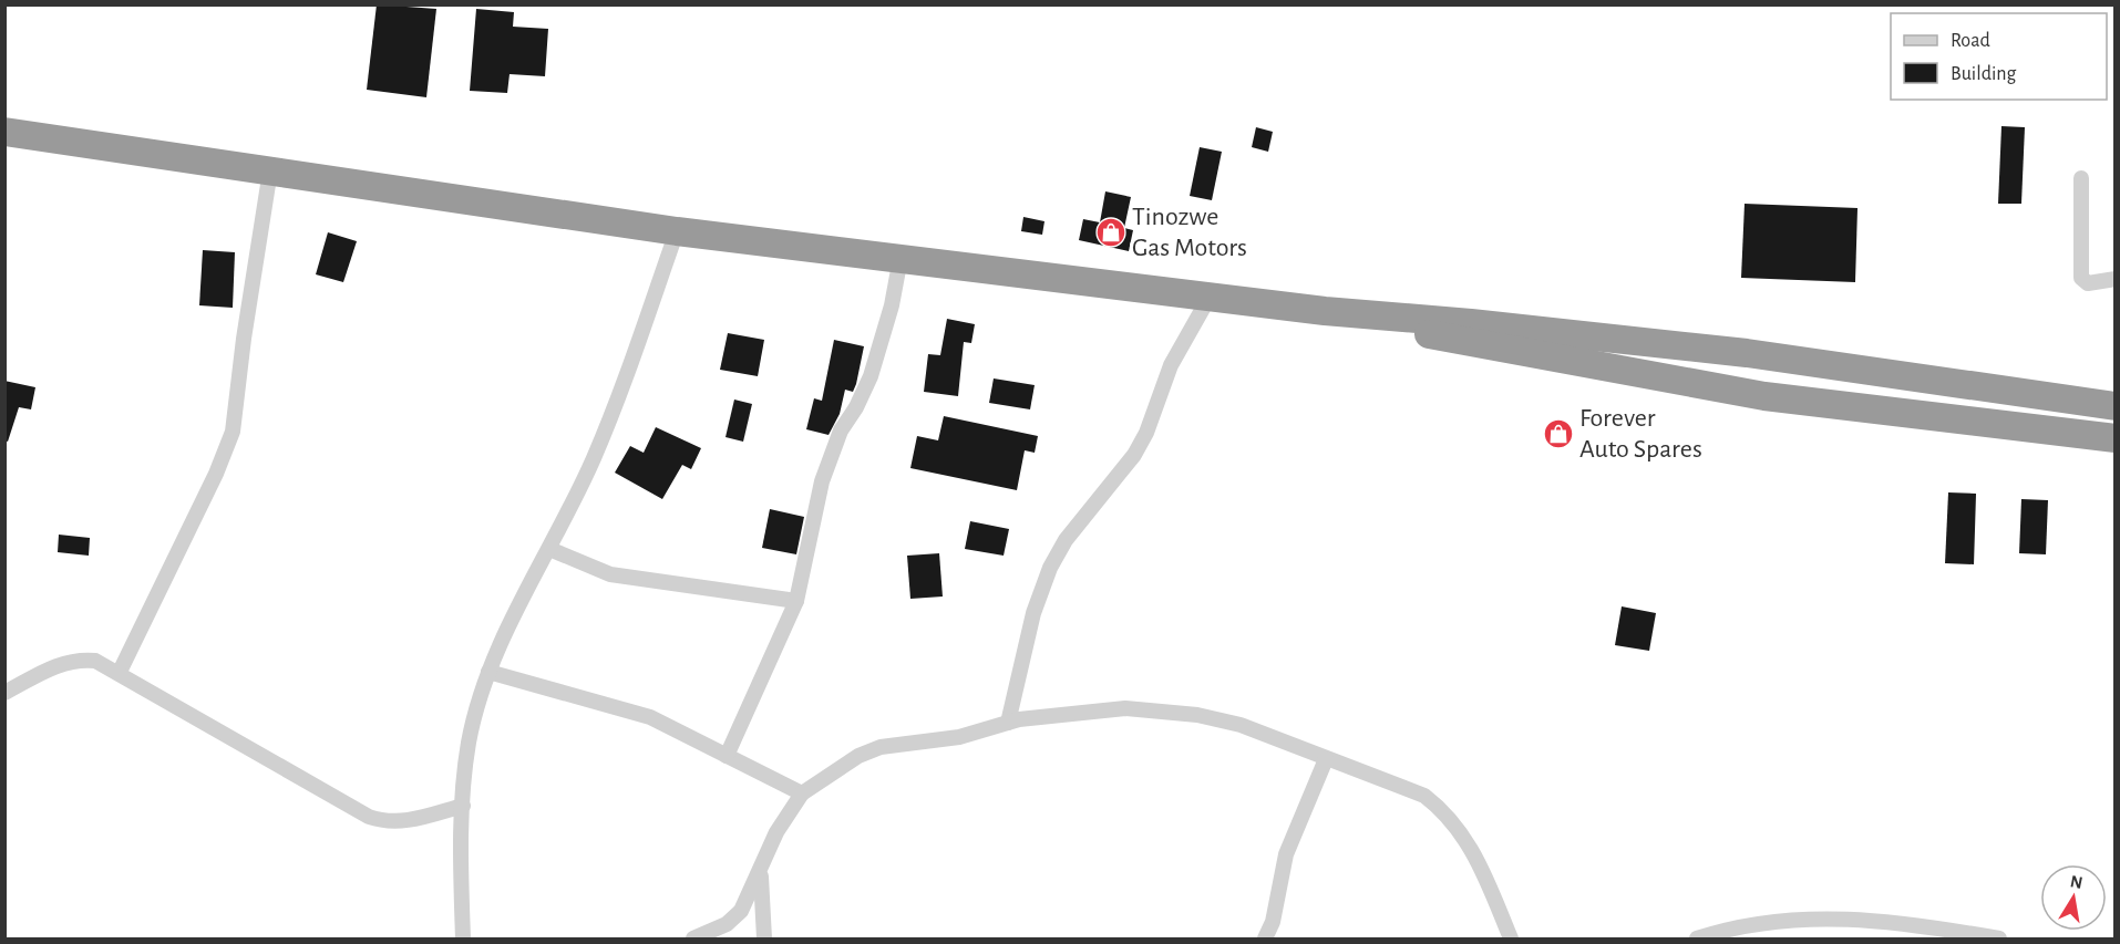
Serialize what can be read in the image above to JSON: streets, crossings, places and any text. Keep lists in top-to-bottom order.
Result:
{
  "places": {
    "shop": ["Tinozwe Gas Motors", "Forever Auto Spares"]
  },
  "legend": ["Road", "Building"],
  "north": "top"
}
